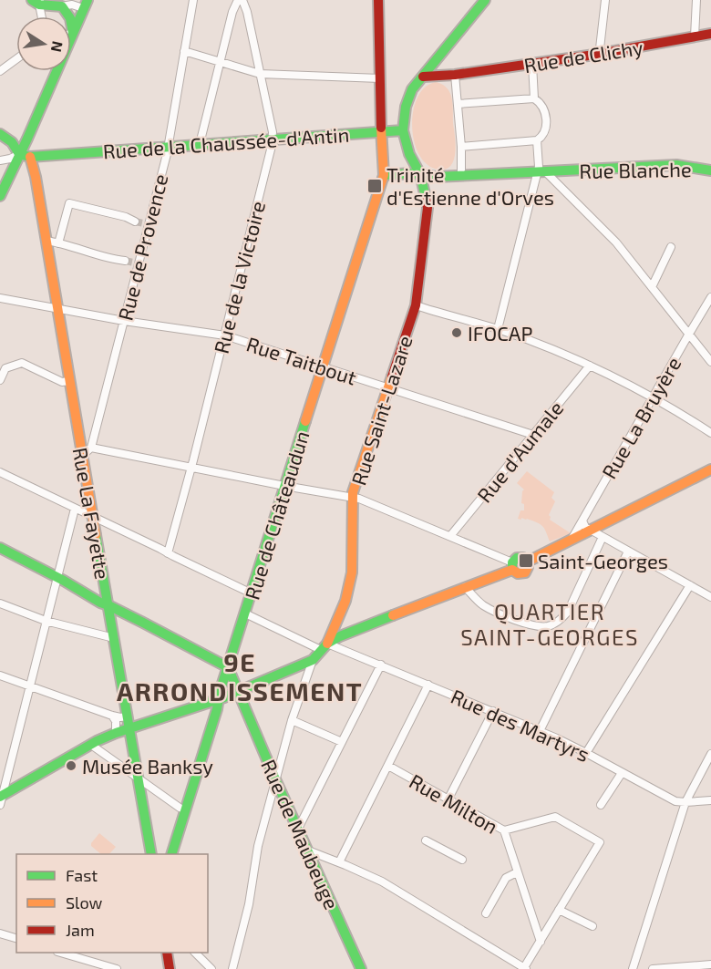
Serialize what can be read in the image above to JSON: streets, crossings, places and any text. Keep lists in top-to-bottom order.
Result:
{
  "streets": {
    "main road": [
      "Rue de Clichy",
      "Rue de la Chaussée-d'Antin",
      "Rue Blanche",
      "Rue Saint-Lazare",
      "Rue La Fayette",
      "Rue de Châteaudun",
      "Rue de Maubeuge"
    ],
    "street": [
      "Rue de Provence",
      "Rue de la Victoire",
      "Rue Taitbout",
      "Rue La Bruyère",
      "Rue d'Aumale",
      "Rue des Martyrs",
      "Rue Milton"
    ]
  },
  "crossings": [
    ["Rue de la Chaussée-d'Antin", "Rue de Provence"],
    ["Rue de la Chaussée-d'Antin", "Rue de la Victoire"],
    ["Rue de la Chaussée-d'Antin", "Rue Saint-Lazare"],
    ["Rue de la Chaussée-d'Antin", "Rue La Fayette"],
    ["Rue Blanche", "Rue Saint-Lazare"],
    ["Rue Blanche", "Rue de Châteaudun"],
    ["Rue de Provence", "Rue Taitbout"],
    ["Rue de la Victoire", "Rue Taitbout"],
    ["Rue Taitbout", "Rue Saint-Lazare"],
    ["Rue Taitbout", "Rue d'Aumale"],
    ["Rue Taitbout", "Rue La Fayette"],
    ["Rue Taitbout", "Rue de Châteaudun"],
    ["Rue Saint-Lazare", "Rue des Martyrs"],
    ["Rue de Châteaudun", "Rue des Martyrs"],
    ["Rue de Châteaudun", "Rue de Maubeuge"]
  ],
  "districts": ["QUARTIER SAINT-GEORGES", "9E ARRONDISSEMENT"],
  "places": {
    "transit": ["Trinité d'Estienne d'Orves", "Saint-Georges"],
    "other": ["IFOCAP", "Musée Banksy"]
  },
  "legend": ["Fast", "Slow", "Jam"],
  "north": "right"
}
